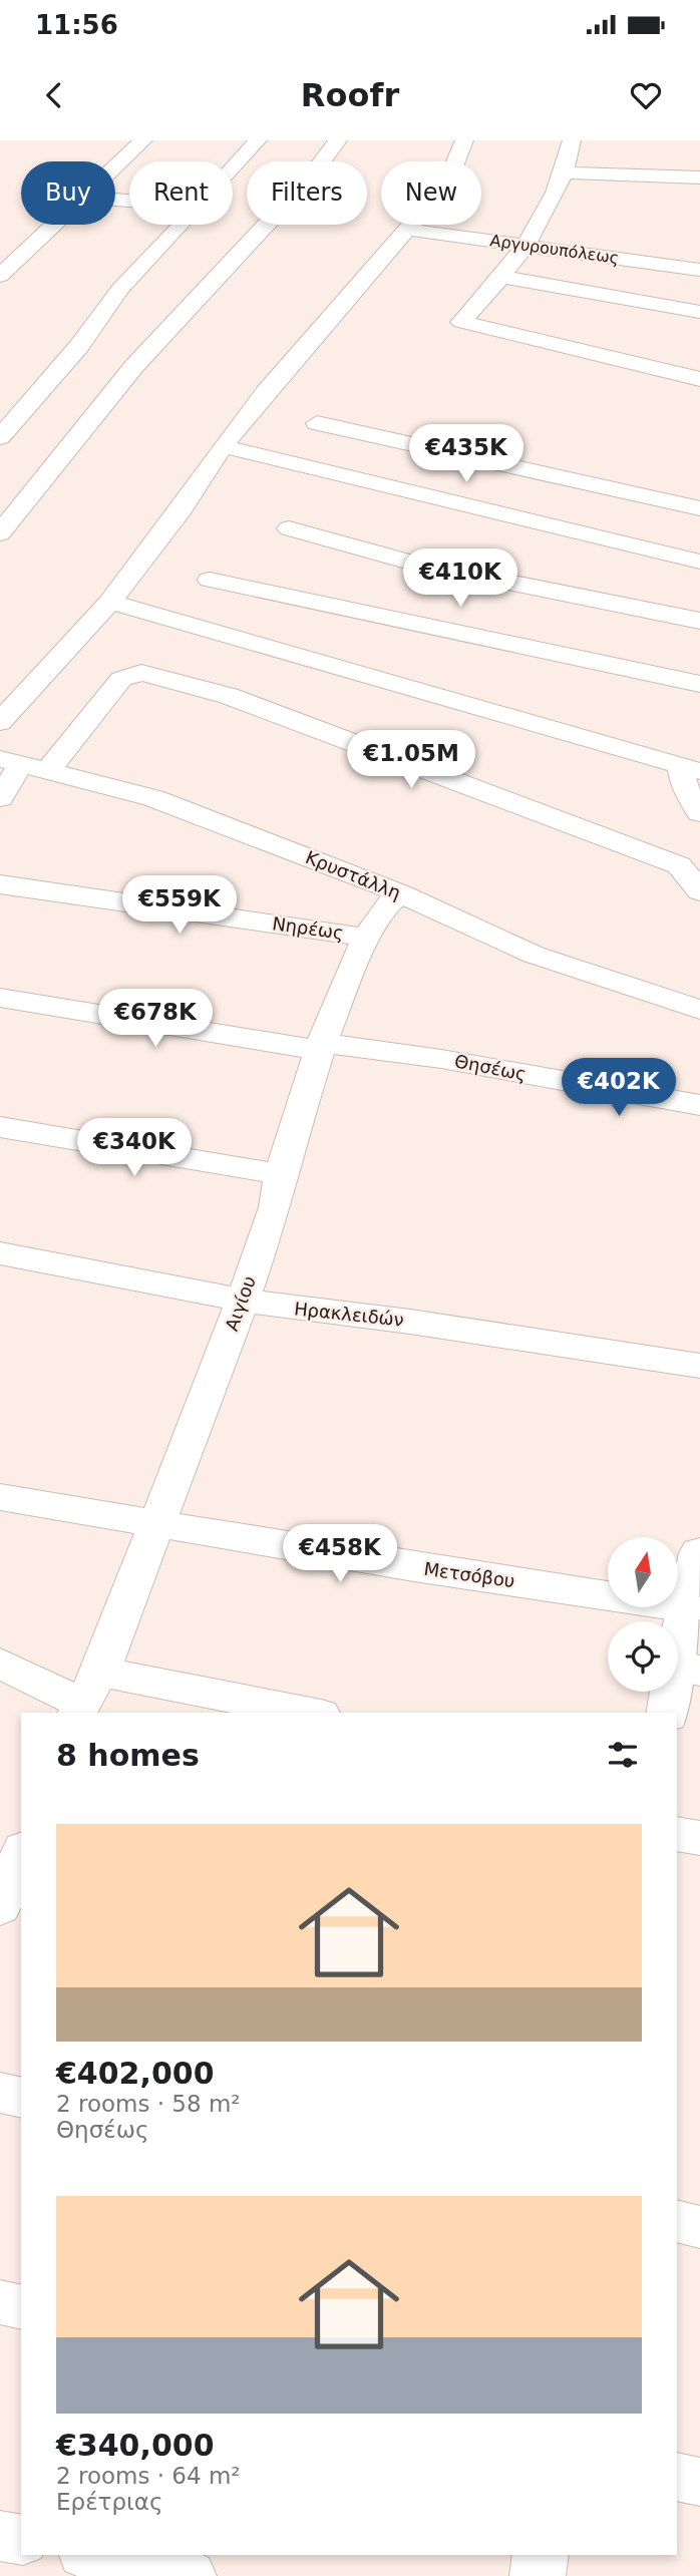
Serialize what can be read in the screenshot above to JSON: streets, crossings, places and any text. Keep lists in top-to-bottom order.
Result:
{
  "streets": {
    "street": [
      "Αργυρουπόλεως",
      "Κρυστάλλη",
      "Νηρέως",
      "Θησέως",
      "Αιγίου",
      "Ηρακλειδών",
      "Μετσόβου"
    ]
  },
  "crossings": [
    ["Κρυστάλλη", "Αιγίου"],
    ["Νηρέως", "Αιγίου"],
    ["Θησέως", "Αιγίου"],
    ["Αιγίου", "Ηρακλειδών"],
    ["Αιγίου", "Μετσόβου"]
  ],
  "north": "top",
  "page": {
    "status": "11:56",
    "header": "Roofr",
    "chip": [
      "Buy",
      "Rent",
      "Filters",
      "New"
    ],
    "price": [
      "€435K",
      "€410K",
      "€1.05M",
      "€559K",
      "€678K",
      "€402K",
      "€340K",
      "€458K"
    ],
    "heading": "8 homes",
    "list": [
      {
        "name": "€402,000",
        "note": "2 rooms · 58 m² · Θησέως"
      },
      {
        "name": "€340,000",
        "note": "2 rooms · 64 m² · Ερέτριας"
      }
    ]
  }
}
